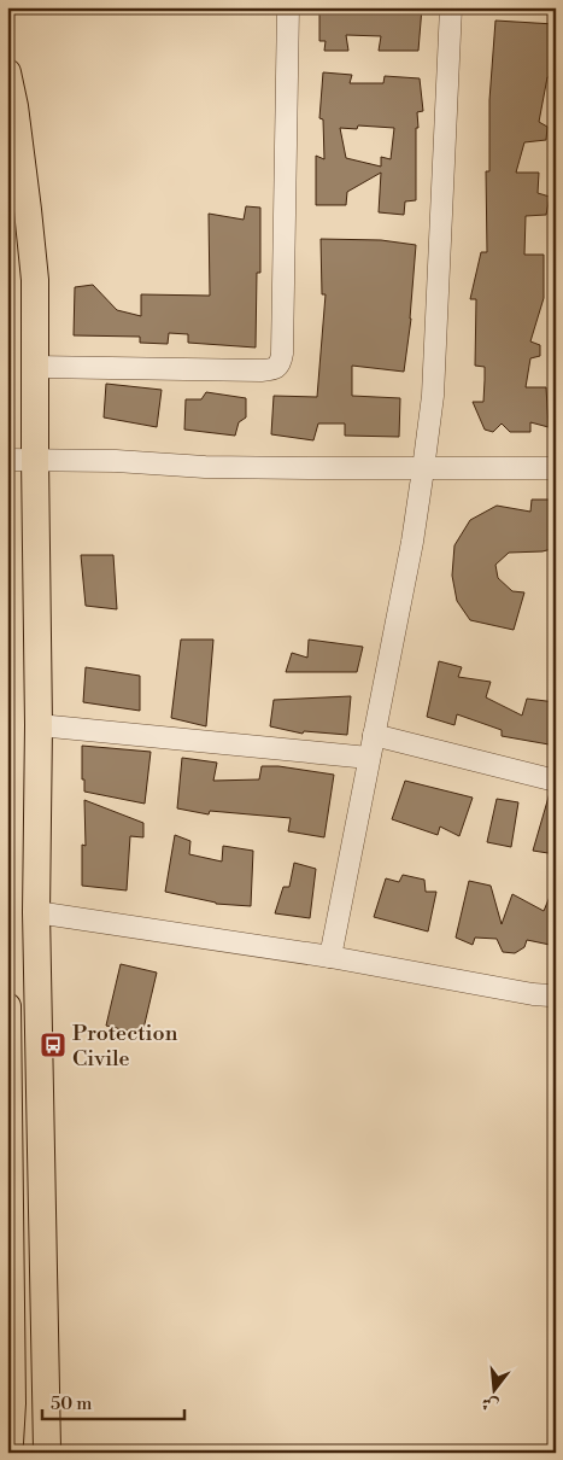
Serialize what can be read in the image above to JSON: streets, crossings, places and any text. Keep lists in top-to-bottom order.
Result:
{
  "places": {
    "bus stop": ["Protection Civile"]
  },
  "scale_bar": "50 m",
  "north": "bottom"
}
